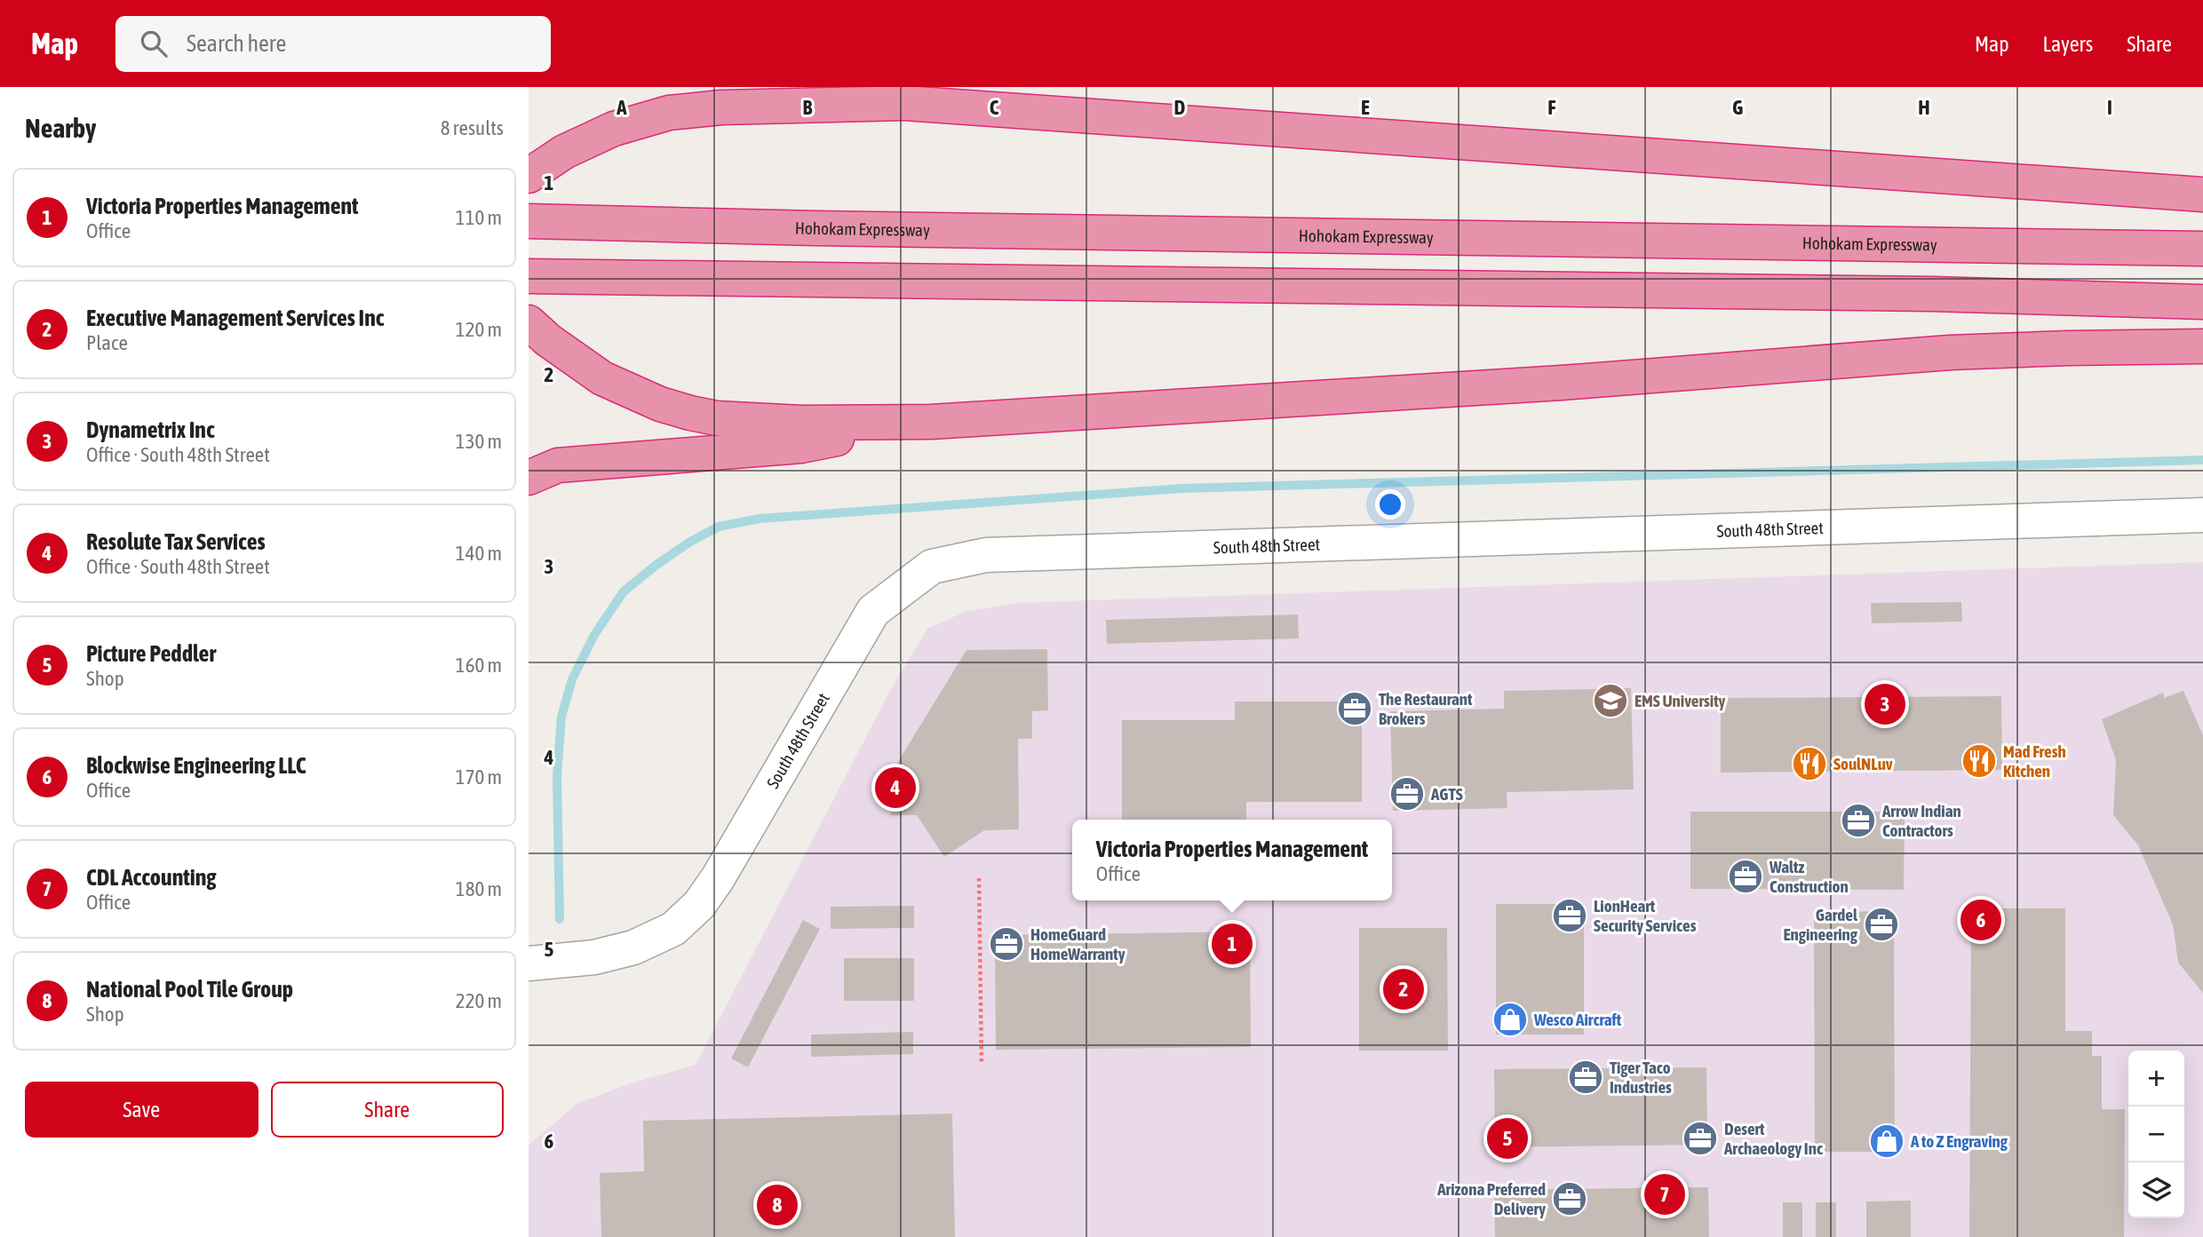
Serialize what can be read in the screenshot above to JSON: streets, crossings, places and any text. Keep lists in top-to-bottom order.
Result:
{
  "streets": {
    "highway": ["Hohokam Expressway"],
    "street": ["South 48th Street"]
  },
  "places": {
    "school or university": ["EMS University"],
    "office": [
      "The Restaurant Brokers",
      "AGTS",
      "Arrow Indian Contractors",
      "Waltz Construction",
      "LionHeart Security Services",
      "Gardel Engineering",
      "HomeGuard HomeWarranty",
      "Tiger Taco Industries",
      "Desert Archaeology Inc",
      "Arizona Preferred Delivery"
    ],
    "restaurant": ["Mad Fresh Kitchen", "SoulNLuv"],
    "shop": ["Wesco Aircraft", "A to Z Engraving"]
  },
  "page": {
    "header": "Map",
    "search": "Search here",
    "nav": ["Map", "Layers", "Share"],
    "heading": ["Nearby", "8 results"],
    "list": [
      {
        "mark": "1",
        "name": "Victoria Properties Management",
        "note": "Office",
        "value": "110 m"
      },
      {
        "mark": "2",
        "name": "Executive Management Services Inc",
        "note": "Place",
        "value": "120 m"
      },
      {
        "mark": "3",
        "name": "Dynametrix Inc",
        "note": "Office · South 48th Street",
        "value": "130 m"
      },
      {
        "mark": "4",
        "name": "Resolute Tax Services",
        "note": "Office · South 48th Street",
        "value": "140 m"
      },
      {
        "mark": "5",
        "name": "Picture Peddler",
        "note": "Shop",
        "value": "160 m"
      },
      {
        "mark": "6",
        "name": "Blockwise Engineering LLC",
        "note": "Office",
        "value": "170 m"
      },
      {
        "mark": "7",
        "name": "CDL Accounting",
        "note": "Office",
        "value": "180 m"
      },
      {
        "mark": "8",
        "name": "National Pool Tile Group",
        "note": "Shop",
        "value": "220 m"
      }
    ],
    "pins": [
      "3",
      "4",
      "6",
      "1",
      "2",
      "5",
      "7",
      "8"
    ],
    "popup": ["Victoria Properties Management", "Office"],
    "map_buttons": ["+", "−"],
    "buttons": ["Save", "Share"]
  },
  "grid": {
    "columns": [
      "A",
      "B",
      "C",
      "D",
      "E",
      "F",
      "G",
      "H",
      "I"
    ],
    "rows": [
      "1",
      "2",
      "3",
      "4",
      "5",
      "6"
    ]
  }
}
